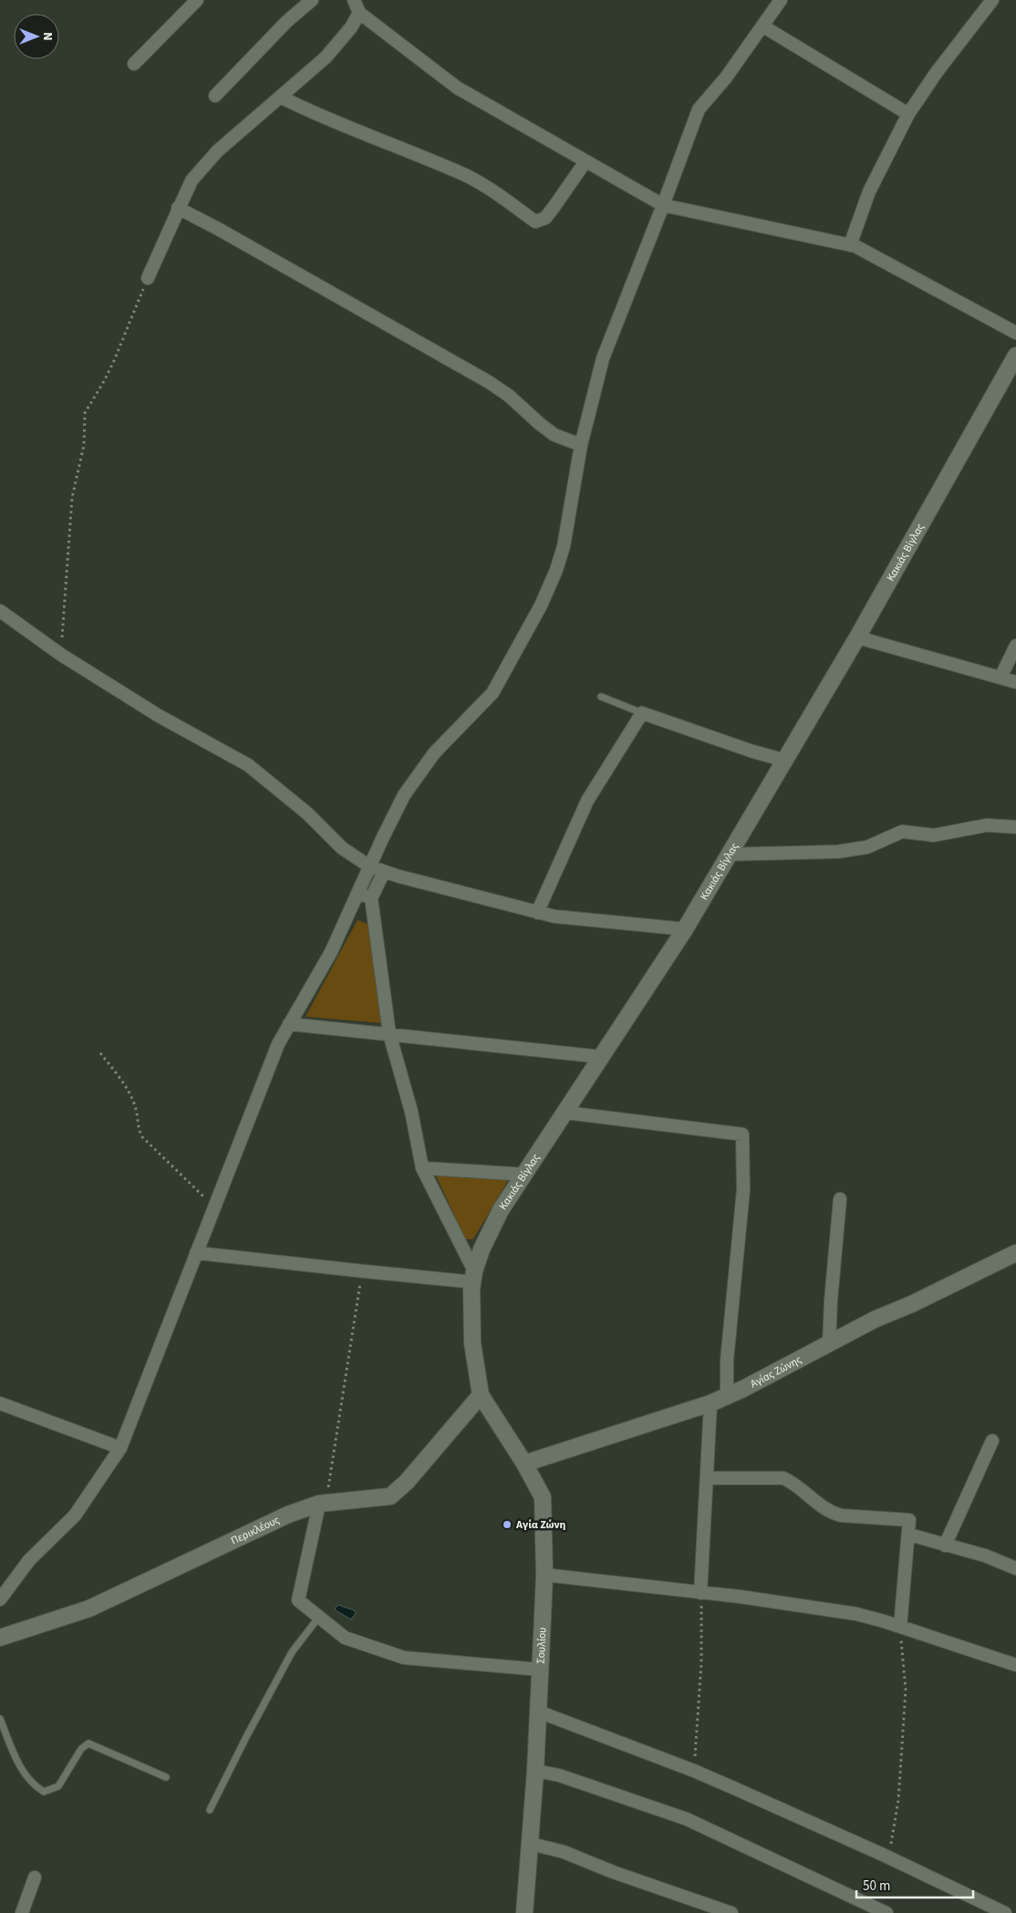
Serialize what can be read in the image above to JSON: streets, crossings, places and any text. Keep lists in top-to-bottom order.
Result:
{
  "streets": {
    "street": [
      "Κακιάς Βίγλας",
      "Αγίας Ζώνης",
      "Περικλέους",
      "Σουλίου"
    ]
  },
  "crossings": [
    ["Κακιάς Βίγλας", "Περικλέους"],
    ["Κακιάς Βίγλας", "Σουλίου"],
    ["Αγίας Ζώνης", "Σουλίου"],
    ["Περικλέους", "Σουλίου"]
  ],
  "places": ["Αγία Ζώνη"],
  "scale_bar": "50 m",
  "north": "right"
}
